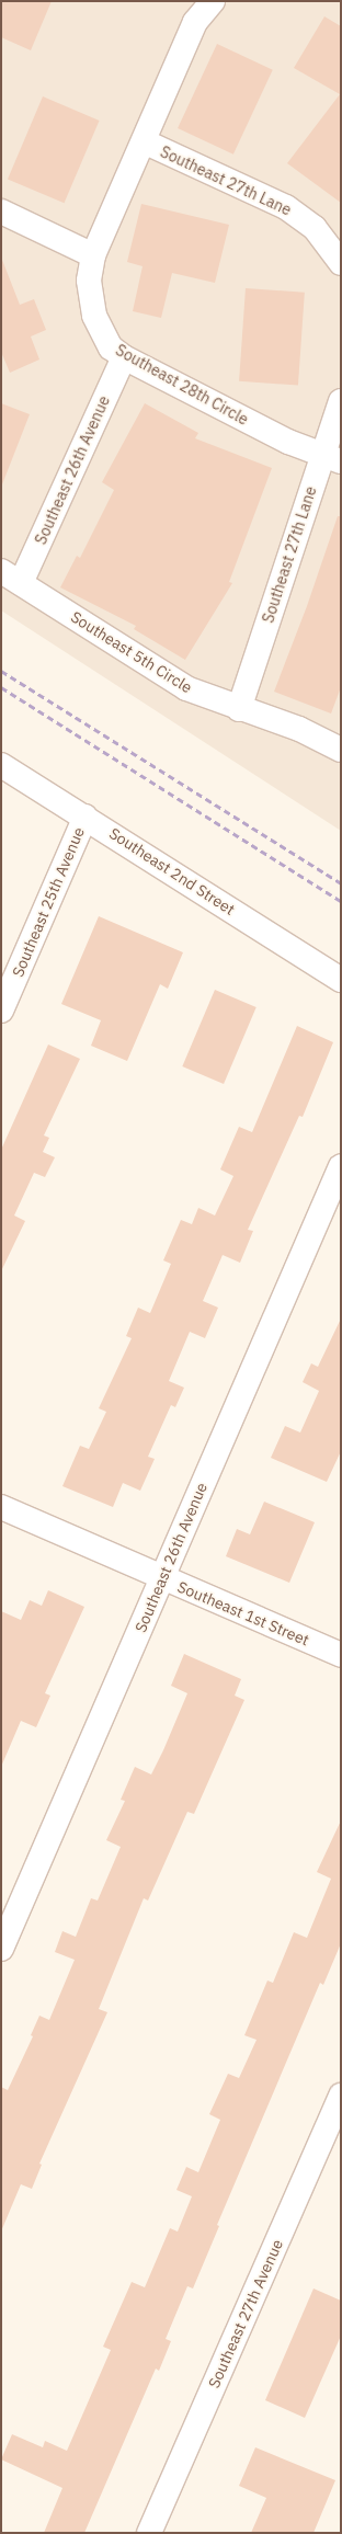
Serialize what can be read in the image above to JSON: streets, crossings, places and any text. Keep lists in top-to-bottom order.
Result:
{
  "streets": {
    "street": [
      "Southeast 27th Lane",
      "Southeast 28th Circle",
      "Southeast 26th Avenue",
      "Southeast 5th Circle",
      "Southeast 2nd Street",
      "Southeast 25th Avenue",
      "Southeast 1st Street",
      "Southeast 27th Avenue"
    ]
  },
  "crossings": [
    ["Southeast 27th Lane", "Southeast 28th Circle"],
    ["Southeast 27th Lane", "Southeast 5th Circle"],
    ["Southeast 28th Circle", "Southeast 26th Avenue"],
    ["Southeast 26th Avenue", "Southeast 5th Circle"],
    ["Southeast 26th Avenue", "Southeast 1st Street"],
    ["Southeast 2nd Street", "Southeast 25th Avenue"]
  ]
}
